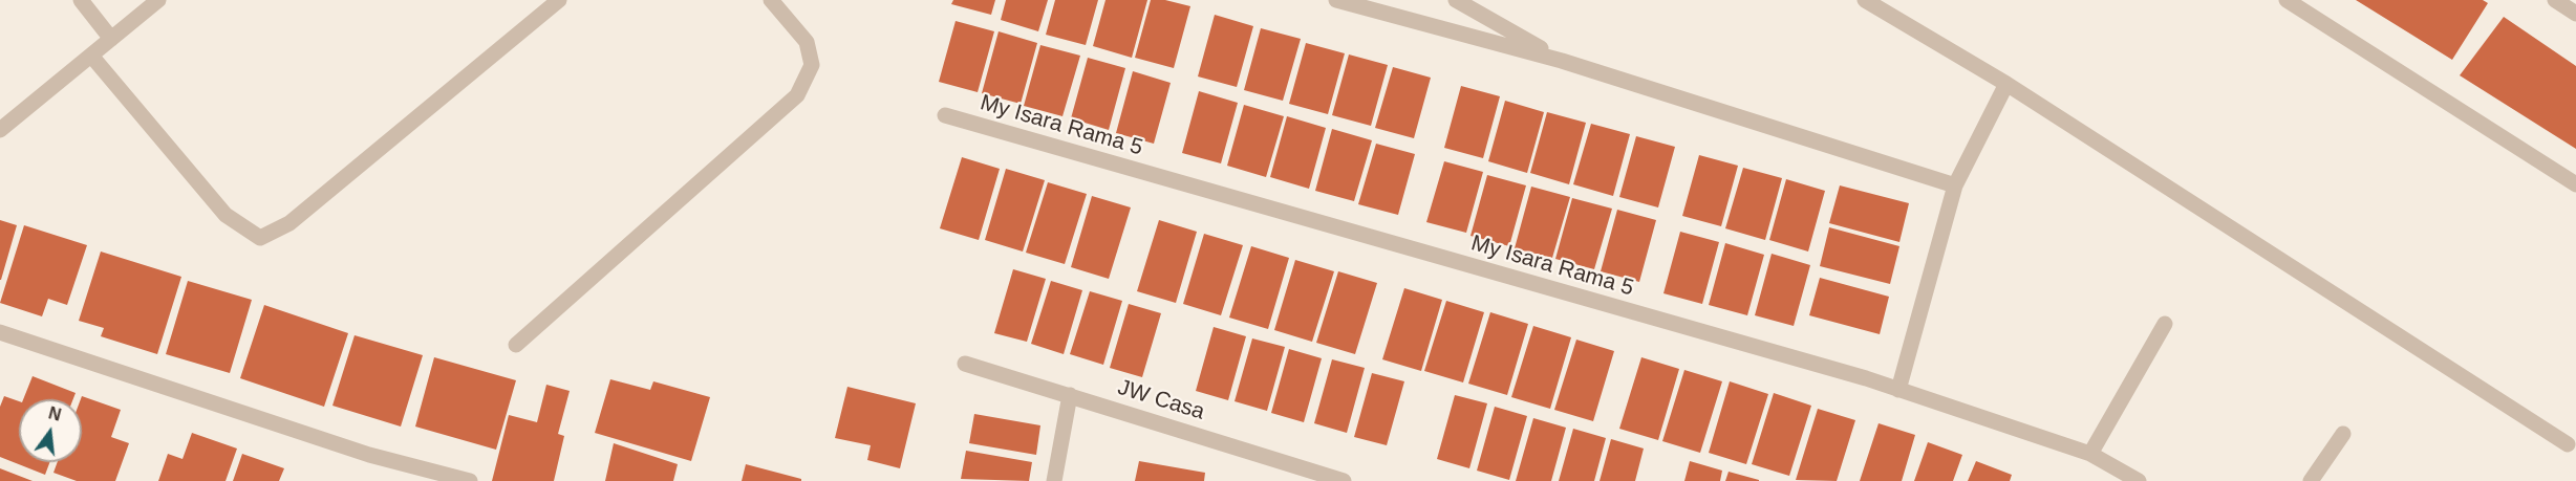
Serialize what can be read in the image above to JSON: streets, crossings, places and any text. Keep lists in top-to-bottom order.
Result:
{
  "streets": {
    "street": ["My Isara Rama 5", "JW Casa"]
  },
  "north": "top"
}
